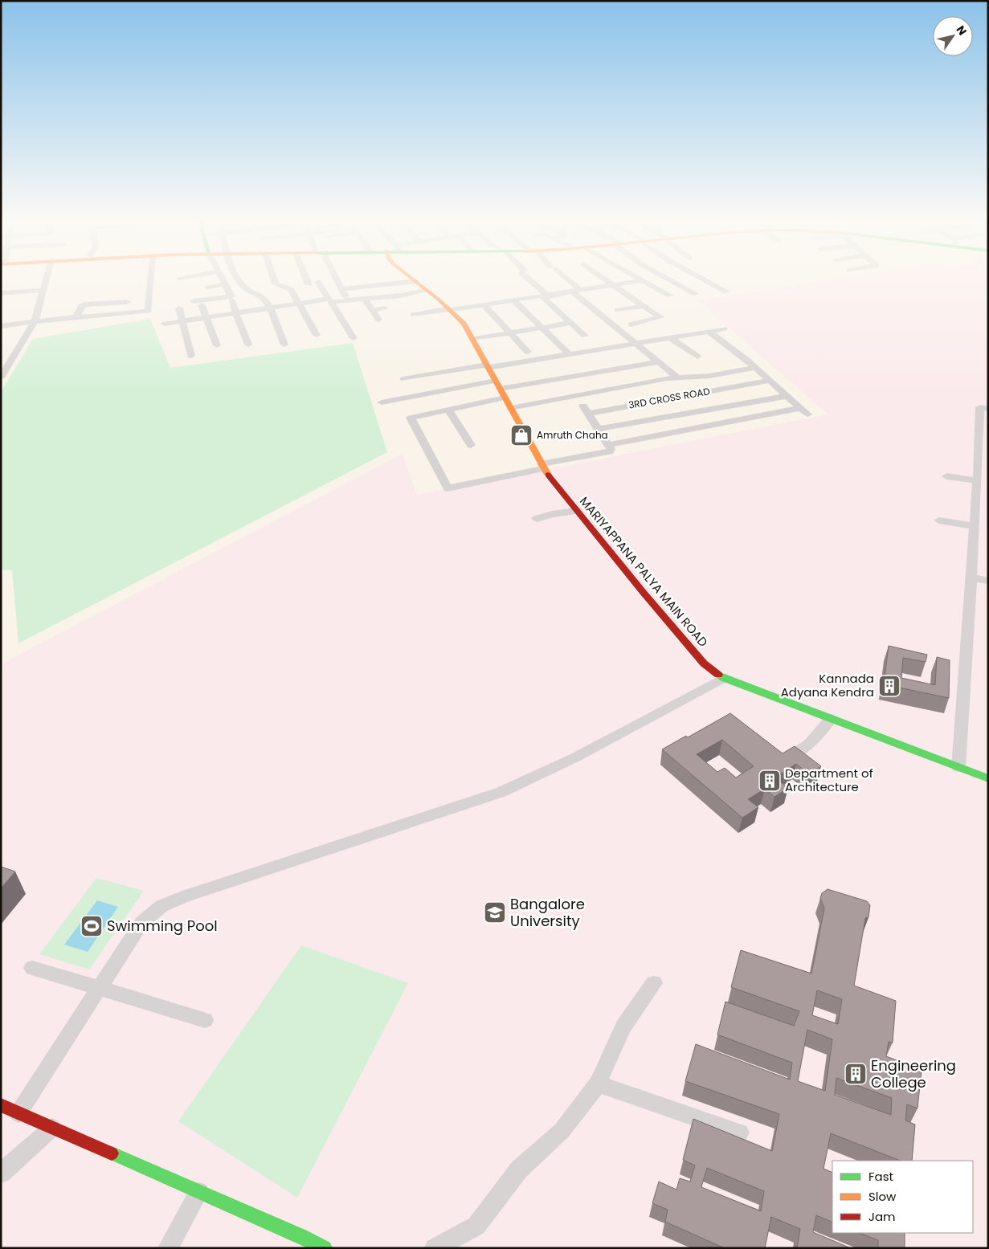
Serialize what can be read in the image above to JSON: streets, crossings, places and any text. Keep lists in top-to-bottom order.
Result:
{
  "streets": {
    "main road": ["MARIYAPPANA PALYA MAIN ROAD"],
    "street": ["3RD CROSS ROAD"]
  },
  "places": {
    "shop": ["Amruth Chaha"],
    "building": ["Kannada Adyana Kendra", "Department of Architecture", "Engineering College"],
    "school or university": ["Bangalore University"],
    "sports": ["Swimming Pool"]
  },
  "legend": ["Fast", "Slow", "Jam"],
  "north": "top right"
}
